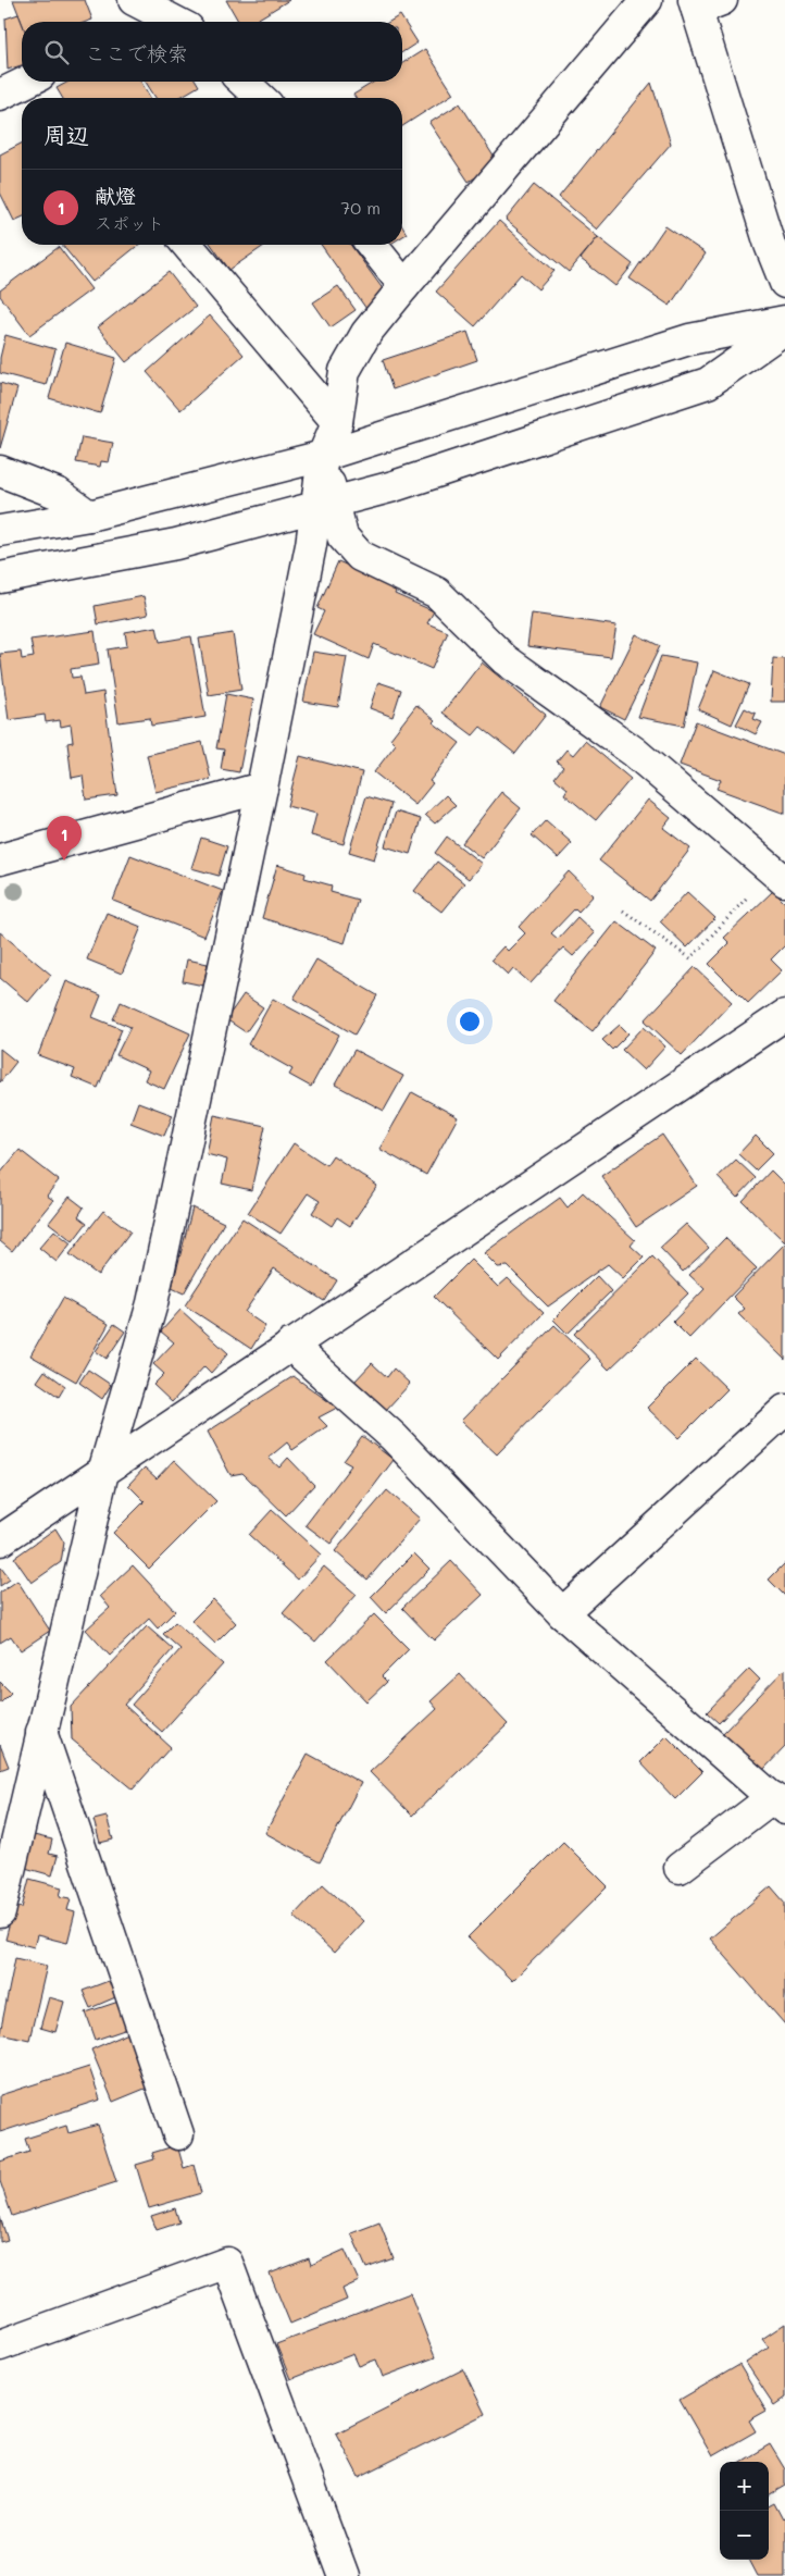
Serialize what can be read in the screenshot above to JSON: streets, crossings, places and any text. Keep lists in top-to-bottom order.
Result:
{
  "page": {
    "search": "ここで検索",
    "heading": "周辺",
    "list": [
      {
        "mark": "1",
        "name": "献燈",
        "note": "スポット",
        "value": "70 m"
      }
    ],
    "pins": "1",
    "map_buttons": ["+", "−"]
  }
}
